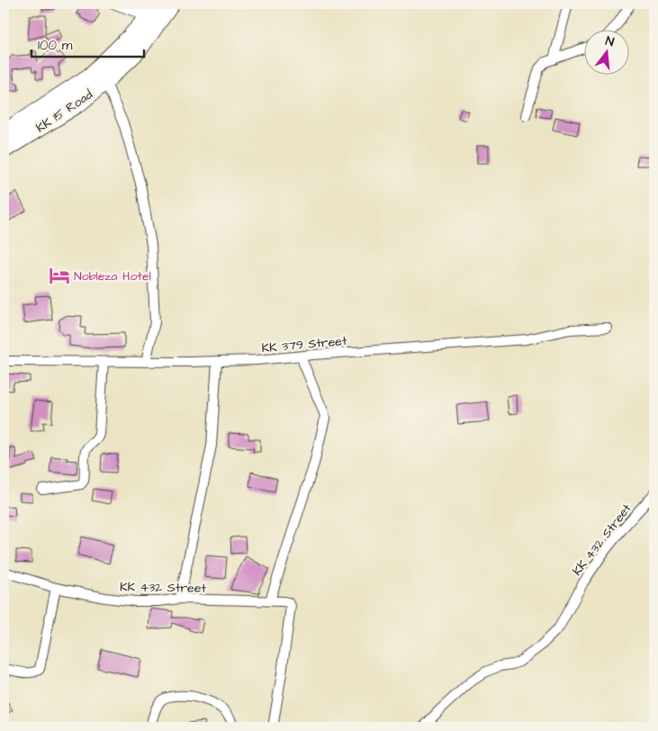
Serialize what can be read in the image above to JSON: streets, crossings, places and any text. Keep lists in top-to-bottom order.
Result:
{
  "streets": {
    "highway": ["KK 15 Road"],
    "street": ["KK 379 Street", "KK 432 Street"]
  },
  "places": {
    "hotel": ["Nobleza Hotel"]
  },
  "scale_bar": "100 m",
  "north": "top"
}
